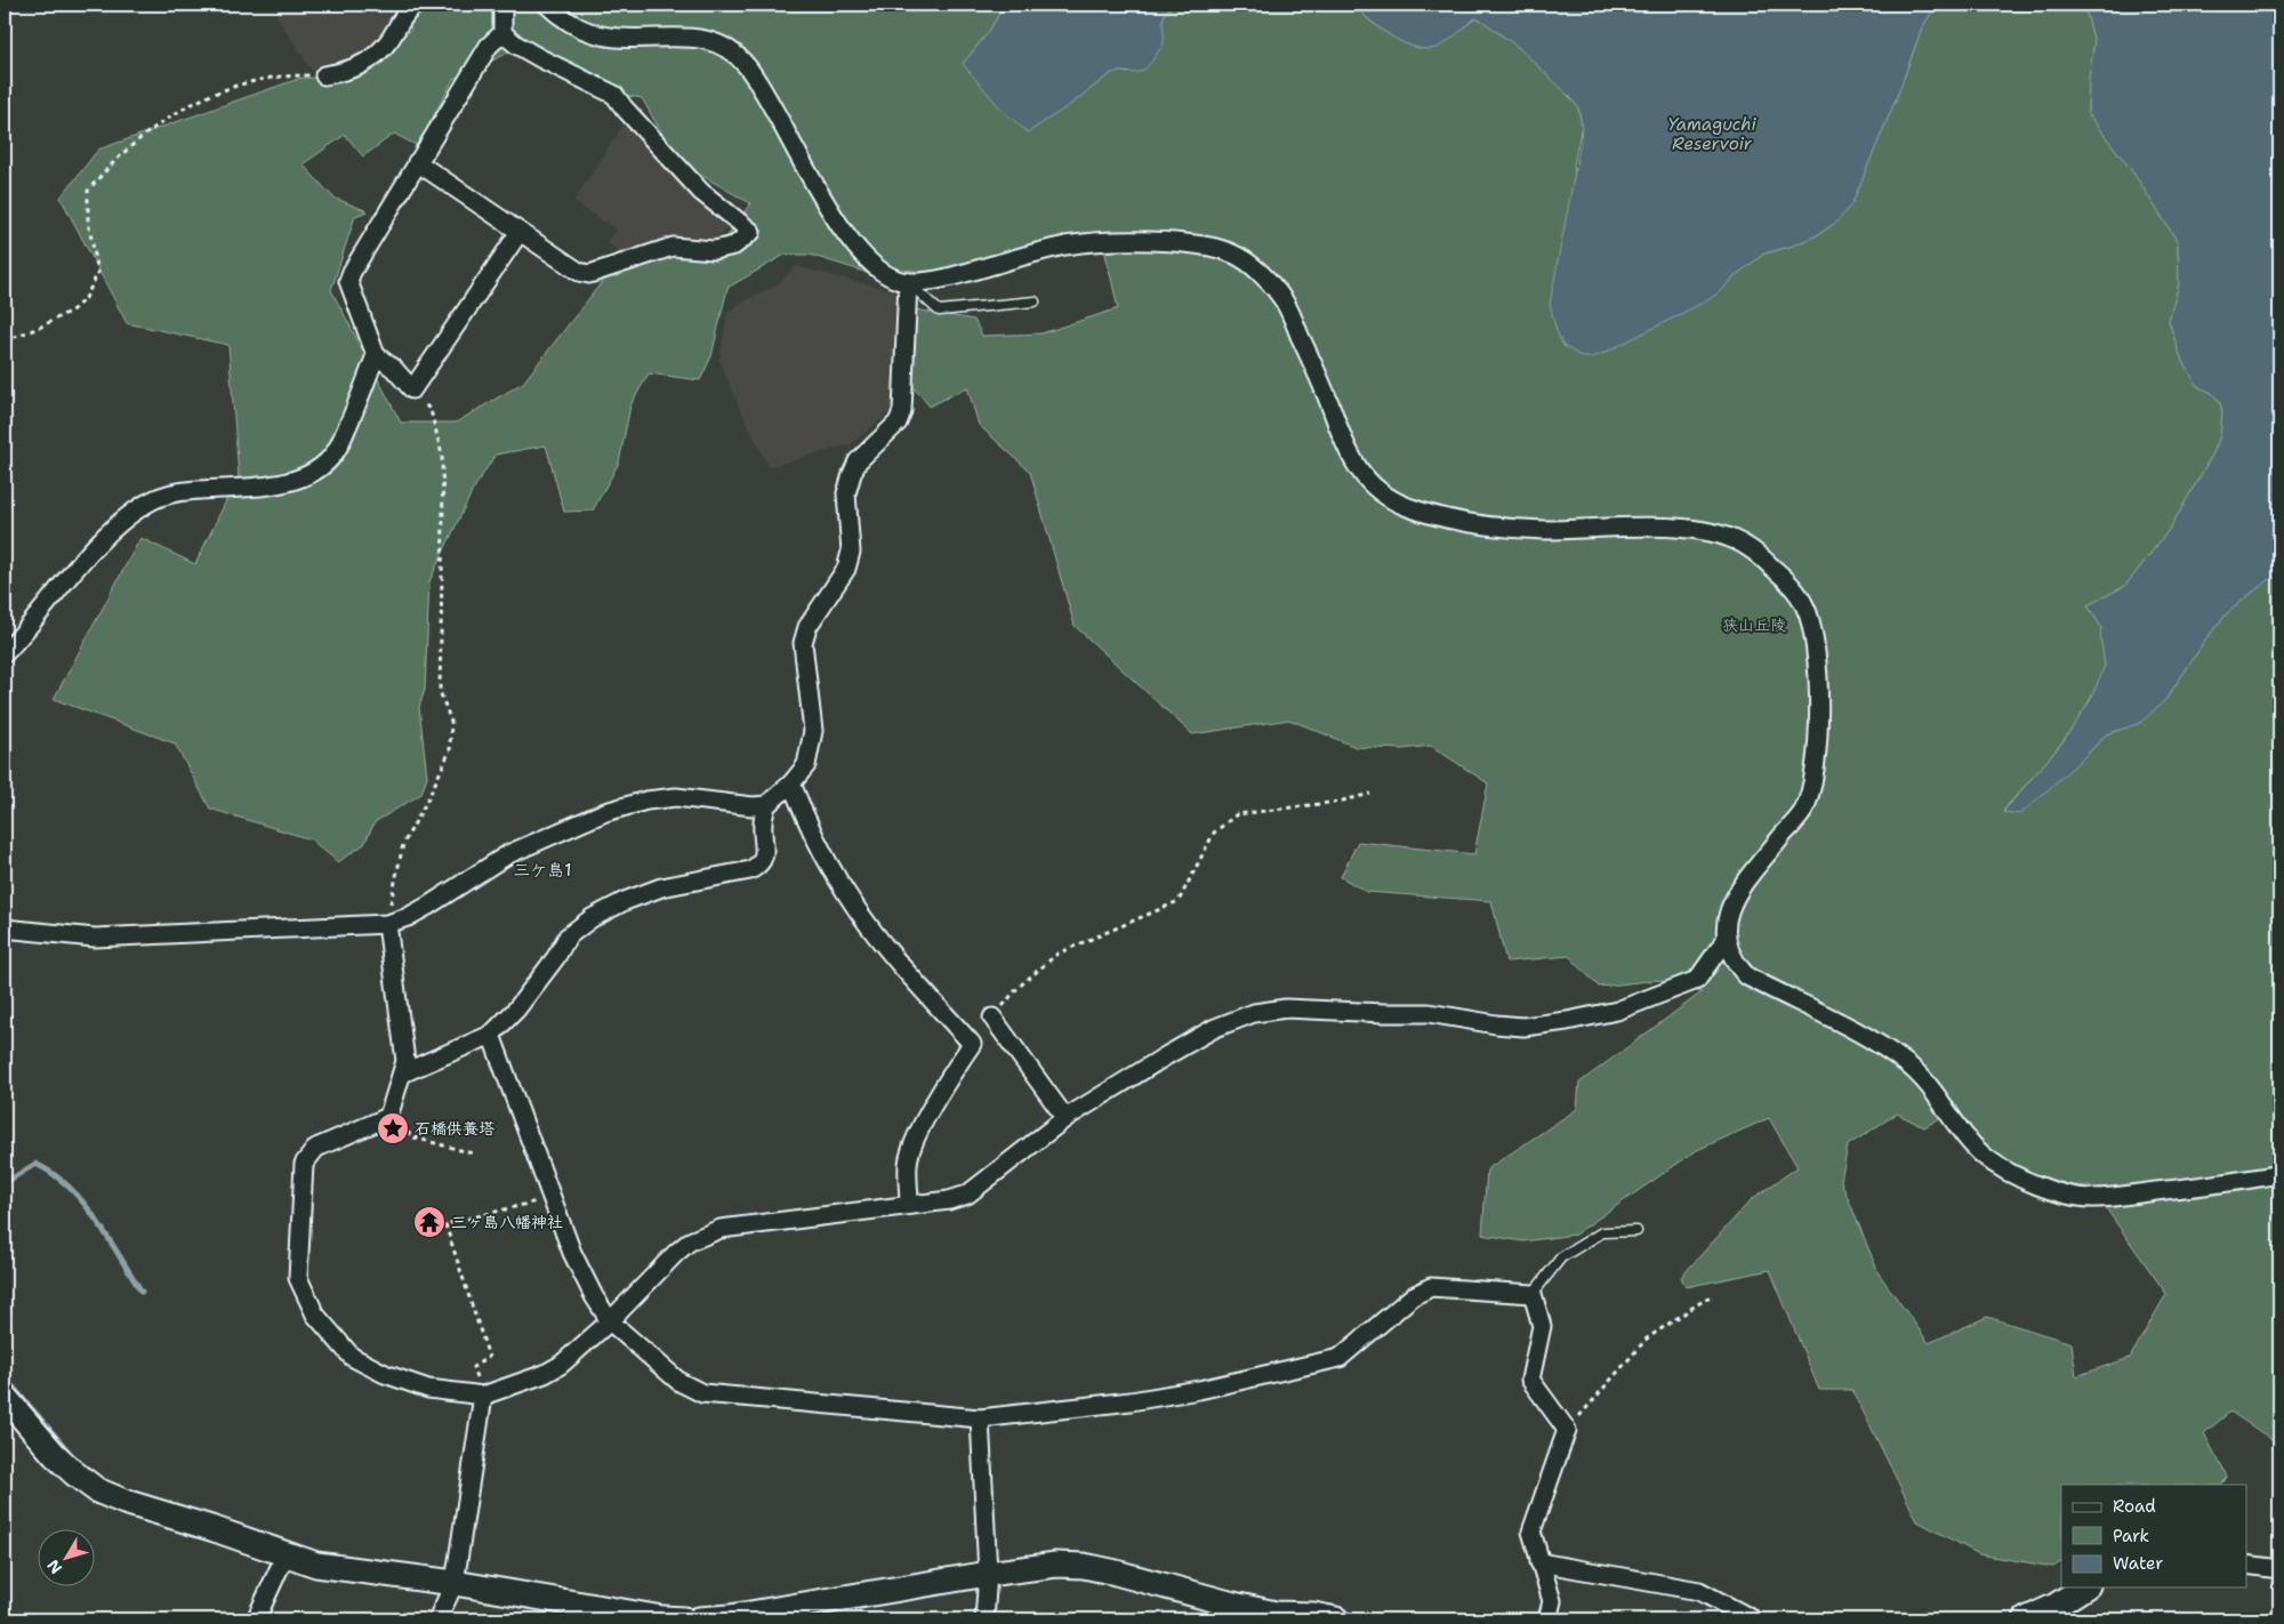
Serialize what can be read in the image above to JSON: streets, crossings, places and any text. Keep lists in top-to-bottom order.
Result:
{
  "districts": ["三ケ島1"],
  "water": ["Yamaguchi Reservoir"],
  "parks": ["狭山丘陵"],
  "places": {
    "place": ["石橋供養塔"],
    "temple": ["三ヶ島八幡神社"]
  },
  "legend": ["Road", "Park", "Water"],
  "north": "bottom left"
}
